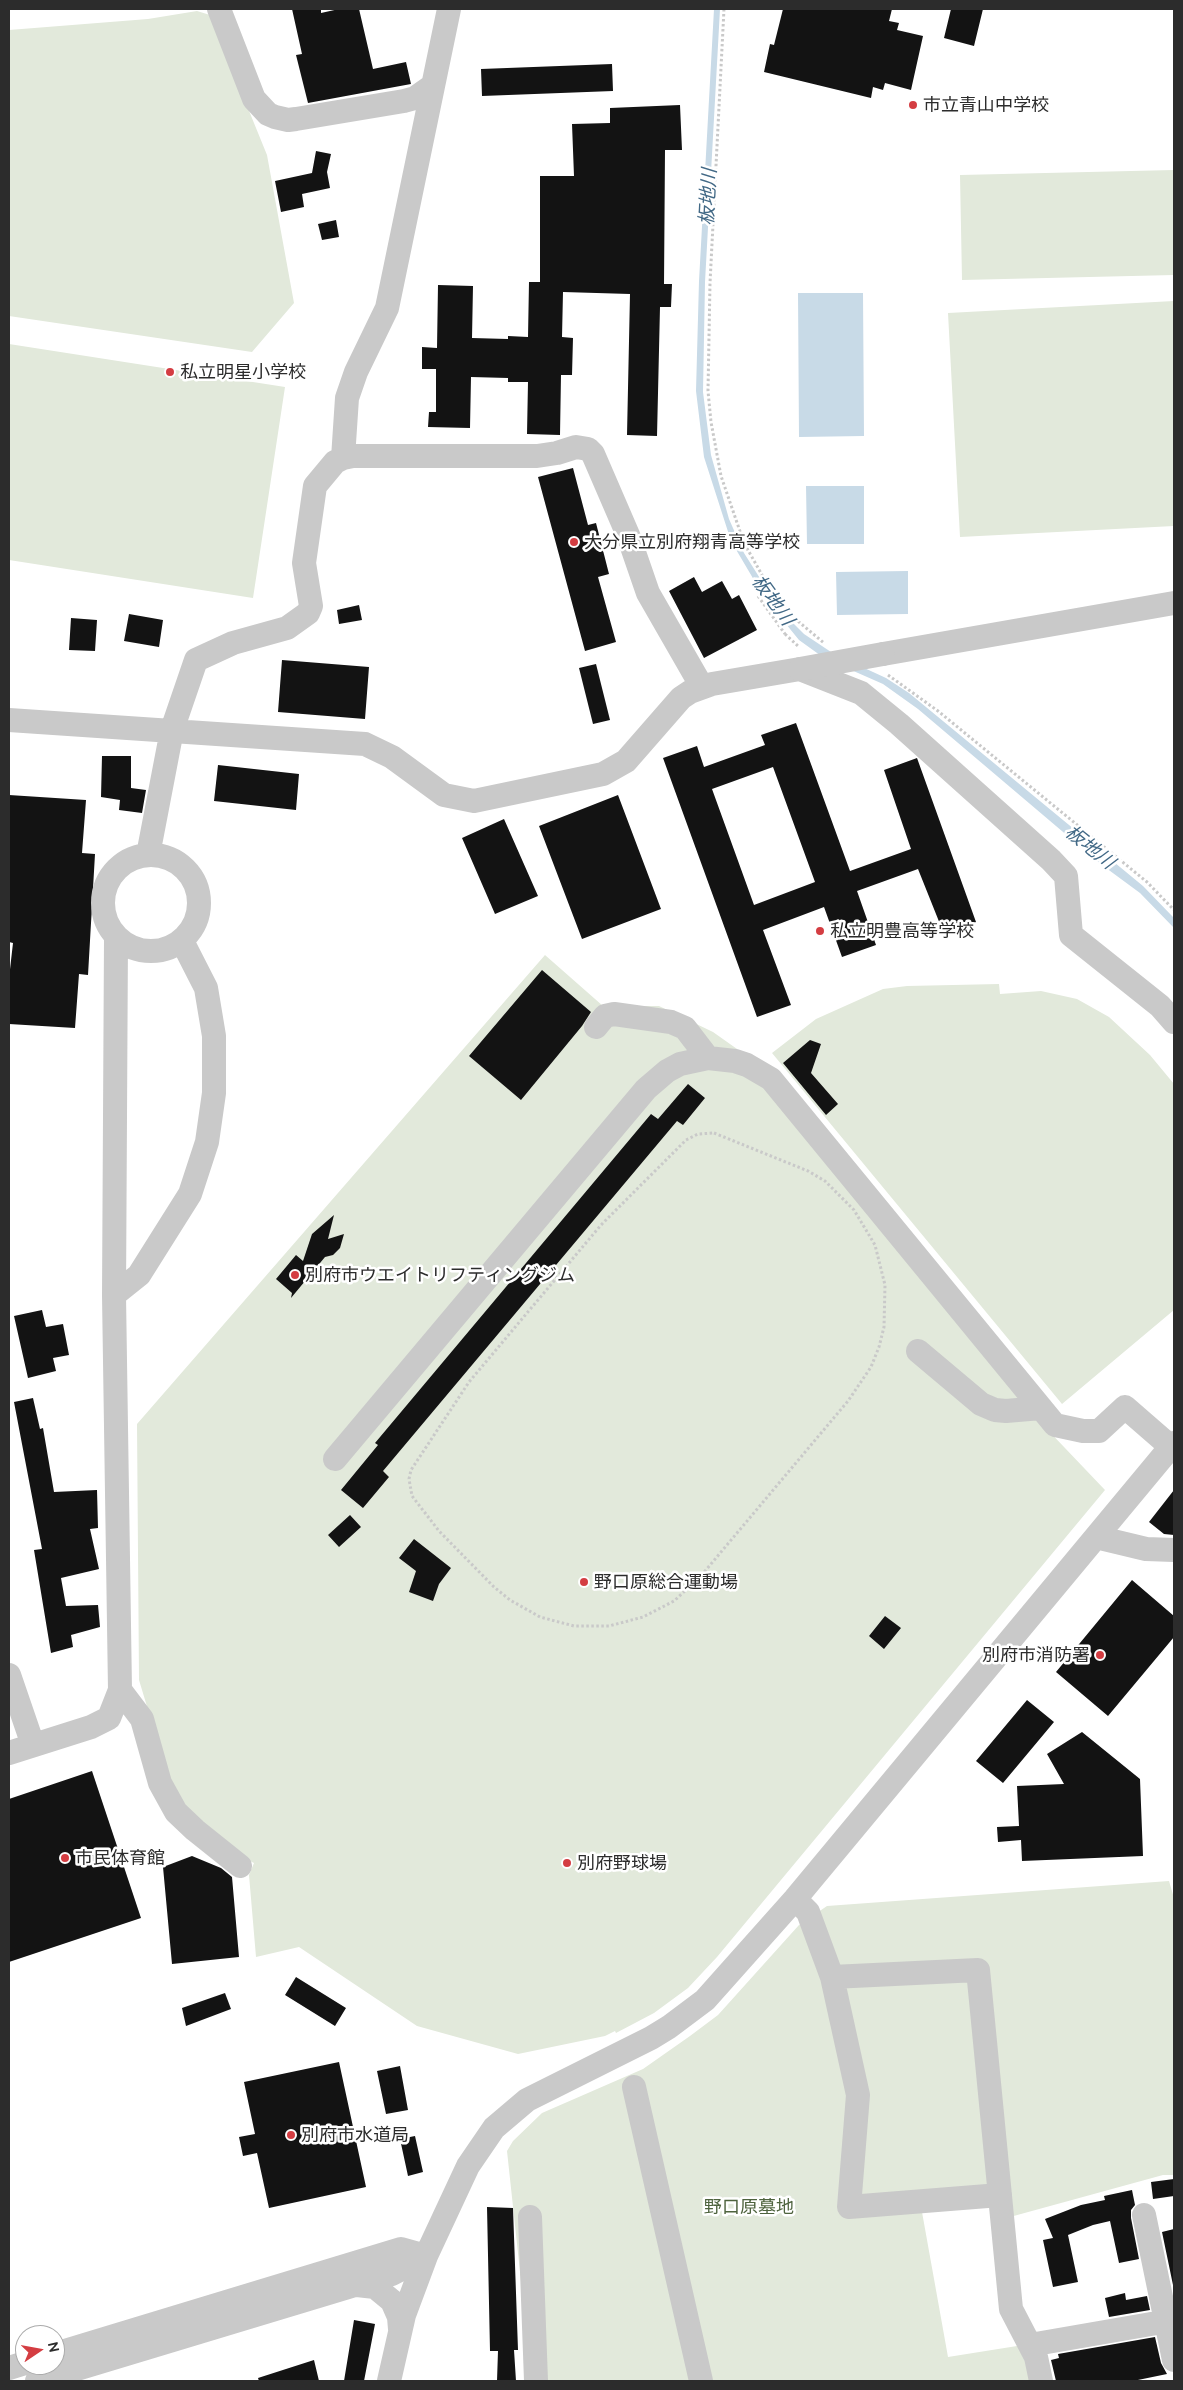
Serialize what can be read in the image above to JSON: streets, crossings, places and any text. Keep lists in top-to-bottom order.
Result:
{
  "water": ["板地川"],
  "parks": ["野口原墓地"],
  "places": [
    "市立青山中学校",
    "私立明星小学校",
    "大分県立別府翔青高等学校",
    "私立明豊高等学校",
    "別府市ウエイトリフティングジム",
    "野口原総合運動場",
    "別府市消防署",
    "市民体育館",
    "別府野球場",
    "別府市水道局"
  ],
  "north": "right"
}
